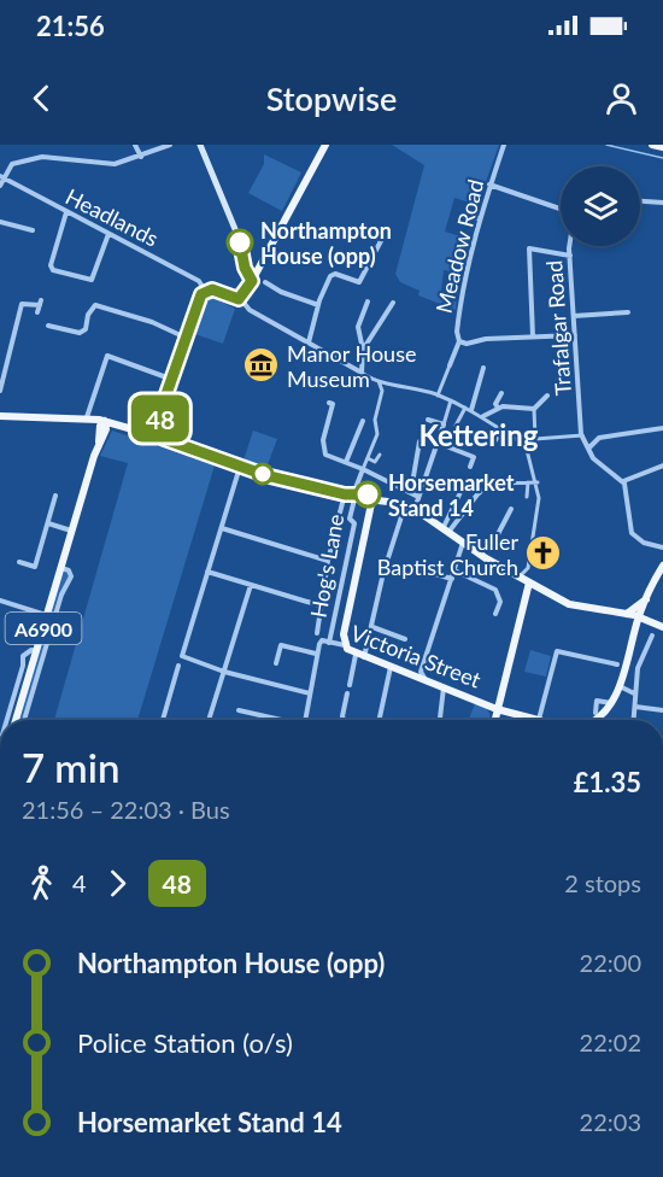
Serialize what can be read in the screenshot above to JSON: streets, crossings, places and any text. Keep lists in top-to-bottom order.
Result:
{
  "streets": {
    "main road": ["A6900", "Victoria Street"],
    "street": [
      "Headlands",
      "Meadow Road",
      "Trafalgar Road",
      "Hog's Lane"
    ]
  },
  "crossings": [
    ["Hog's Lane", "Victoria Street"]
  ],
  "districts": ["Kettering"],
  "places": {
    "other": ["Northampton House (opp)", "Horsemarket Stand 14"],
    "museum": ["Manor House Museum"],
    "church": ["Fuller Baptist Church"]
  },
  "lines": ["bus line 48"],
  "page": {
    "status": "21:56",
    "header": "Stopwise",
    "on_map": "48",
    "heading": ["7 min", "21:56 – 22:03 · Bus", "£1.35"],
    "legs": ["4", "48", "2 stops"],
    "list": [
      {
        "name": "Northampton House (opp)",
        "value": "22:00"
      },
      {
        "name": "Police Station (o/s)",
        "value": "22:02"
      },
      {
        "name": "Horsemarket Stand 14",
        "value": "22:03"
      }
    ]
  }
}
